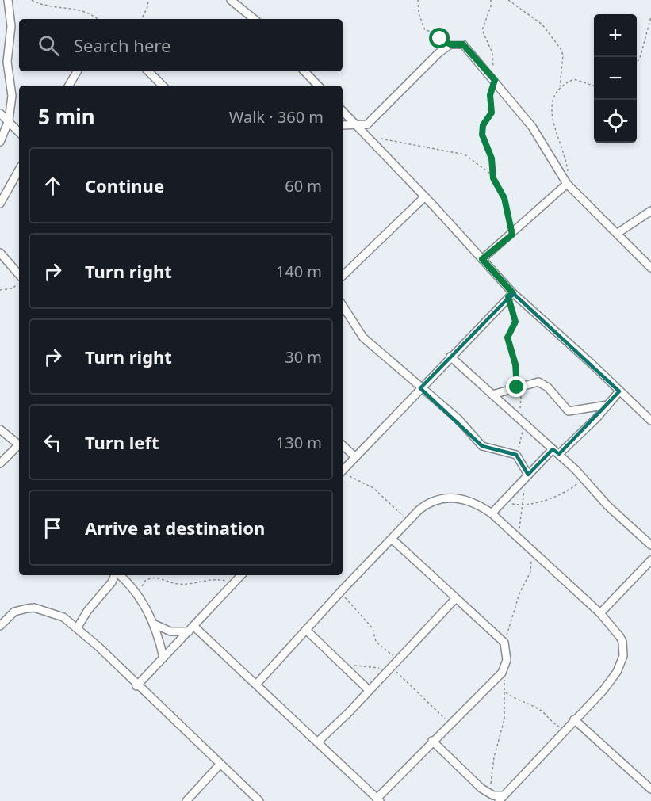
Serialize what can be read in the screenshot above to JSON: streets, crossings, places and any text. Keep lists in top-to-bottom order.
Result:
{
  "page": {
    "map_buttons": ["+", "−"],
    "search": "Search here",
    "heading": ["5 min", "Walk · 360 m"],
    "list": [
      ["Continue", "60 m"],
      ["Turn right", "140 m"],
      ["Turn right", "30 m"],
      ["Turn left", "130 m"],
      "Arrive at destination"
    ]
  }
}
